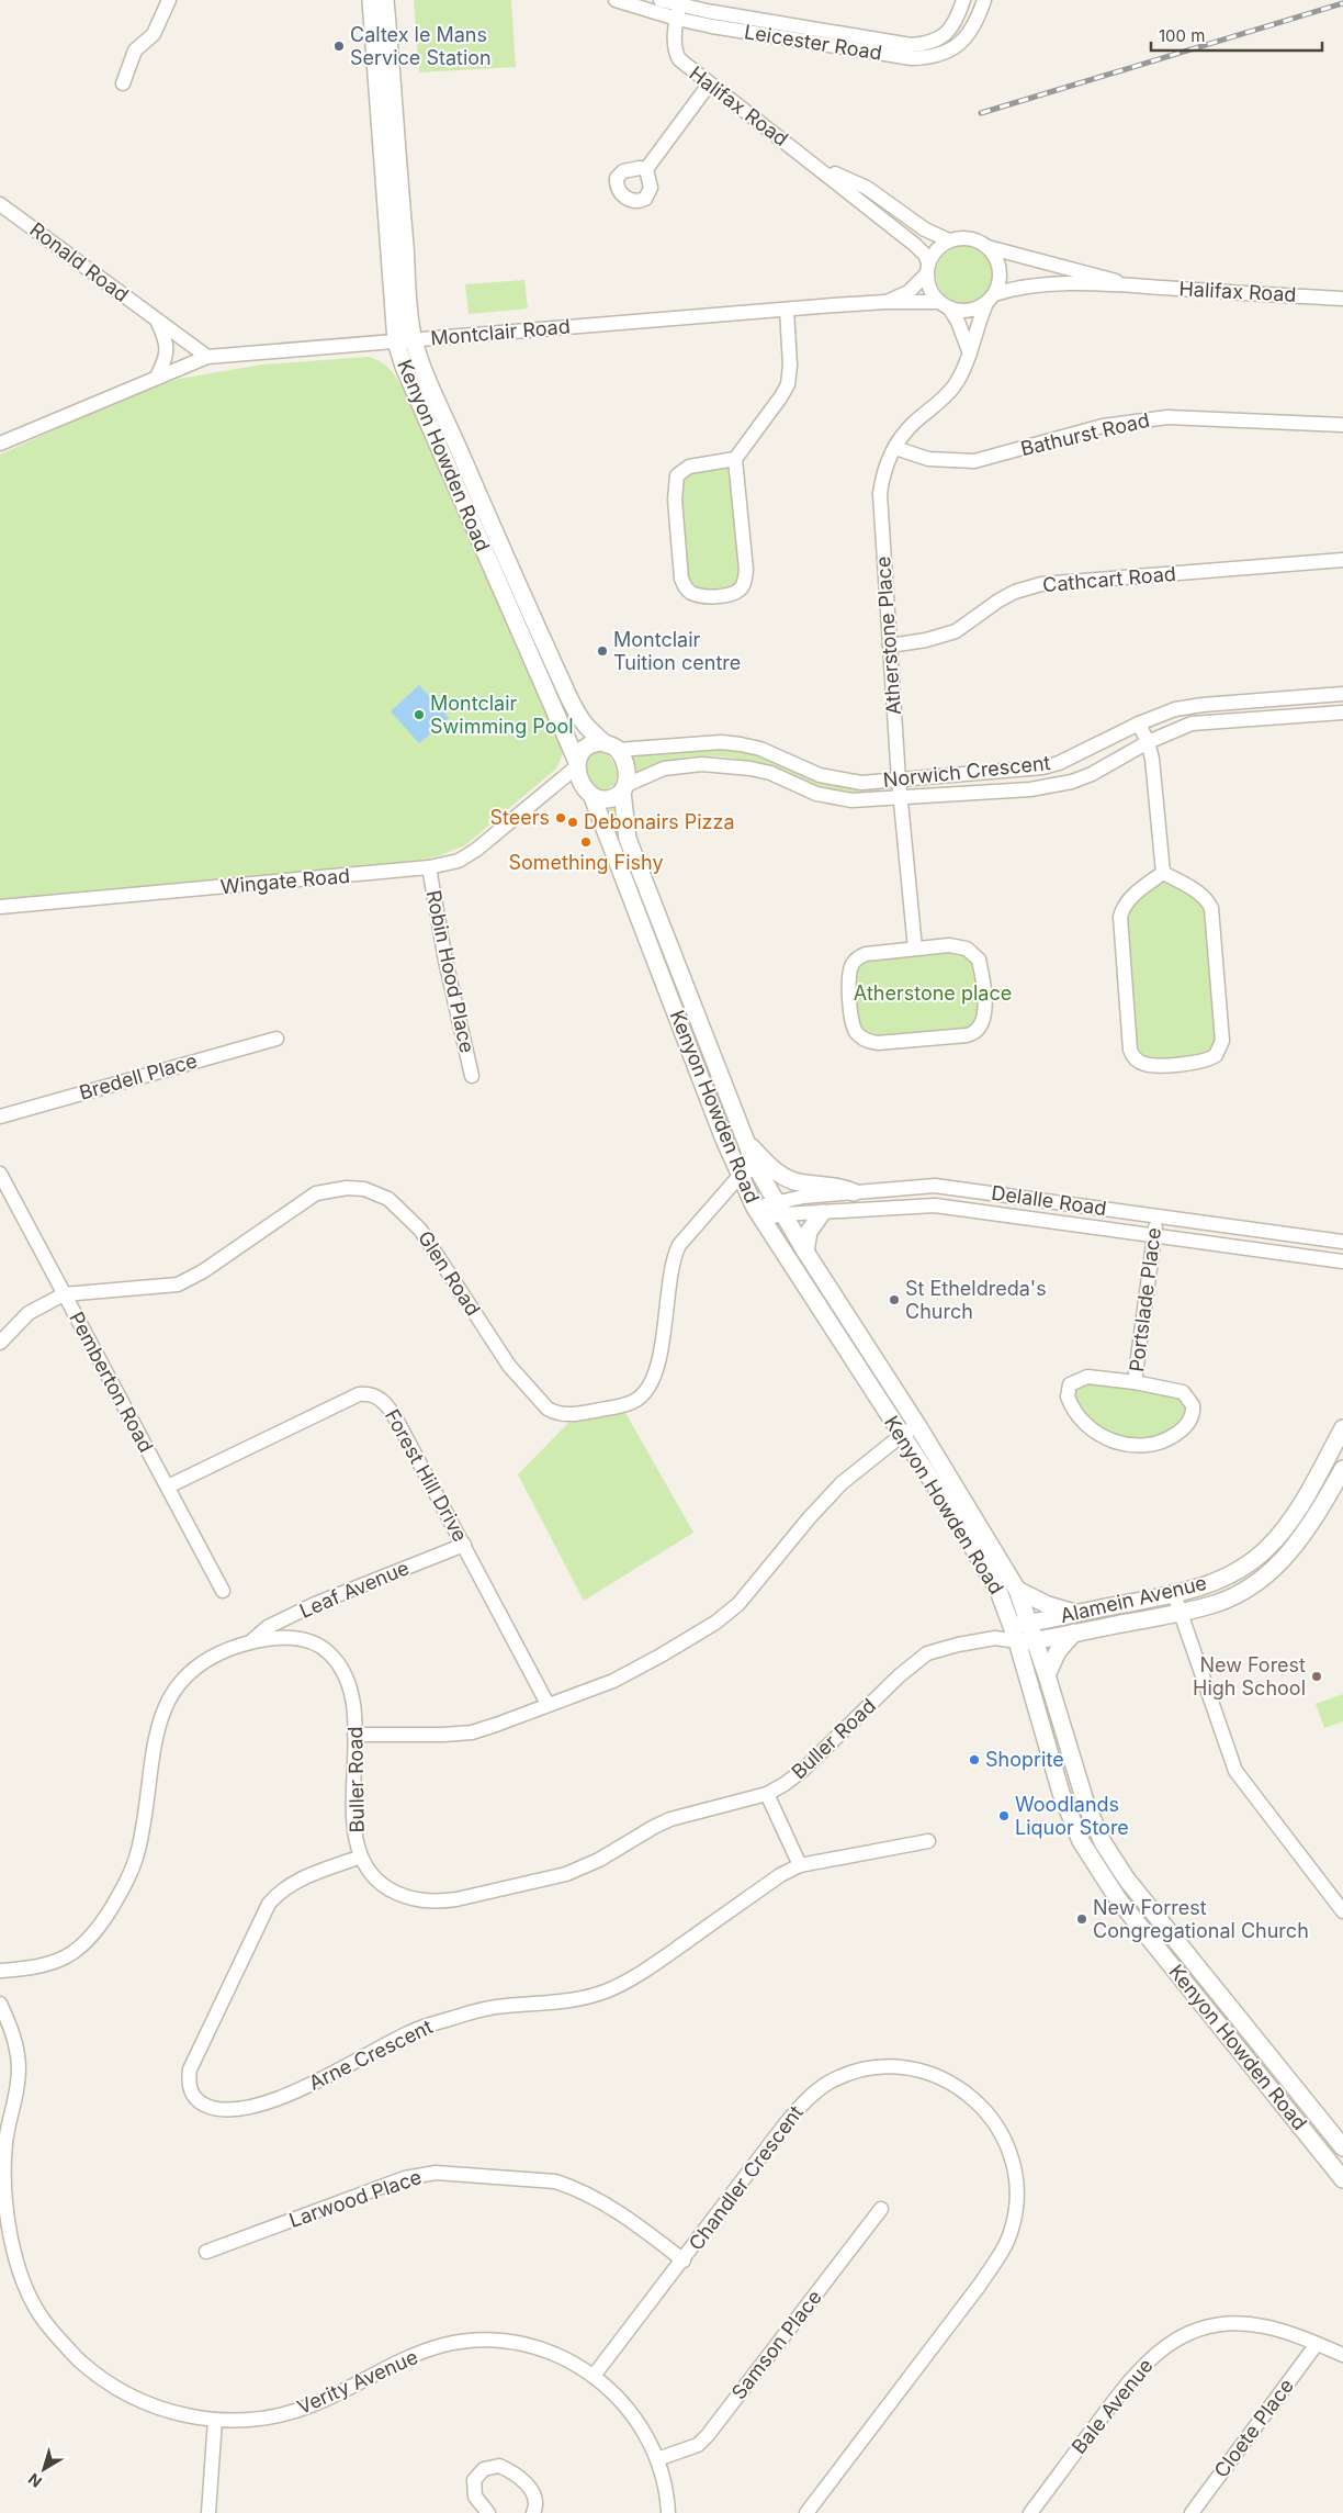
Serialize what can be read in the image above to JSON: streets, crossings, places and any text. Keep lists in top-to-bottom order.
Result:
{
  "streets": {
    "street": [
      "Leicester Road",
      "Halifax Road",
      "Ronald Road",
      "Montclair Road",
      "Bathurst Road",
      "Kenyon Howden Road",
      "Cathcart Road",
      "Atherstone Place",
      "Norwich Crescent",
      "Wingate Road",
      "Robin Hood Place",
      "Bredell Place",
      "Delalle Road",
      "Glen Road",
      "Portslade Place",
      "Pemberton Road",
      "Forest Hill Drive",
      "Leaf Avenue",
      "Alamein Avenue",
      "Buller Road",
      "Arne Crescent",
      "Chandler Crescent",
      "Larwood Place",
      "Samson Place",
      "Verity Avenue",
      "Bale Avenue",
      "Cloete Place"
    ]
  },
  "crossings": [
    ["Leicester Road", "Halifax Road"],
    ["Halifax Road", "Montclair Road"],
    ["Halifax Road", "Atherstone Place"],
    ["Ronald Road", "Montclair Road"],
    ["Montclair Road", "Kenyon Howden Road"],
    ["Montclair Road", "Atherstone Place"],
    ["Bathurst Road", "Atherstone Place"],
    ["Kenyon Howden Road", "Norwich Crescent"],
    ["Kenyon Howden Road", "Wingate Road"],
    ["Kenyon Howden Road", "Delalle Road"],
    ["Kenyon Howden Road", "Glen Road"],
    ["Kenyon Howden Road", "Alamein Avenue"],
    ["Kenyon Howden Road", "Buller Road"],
    ["Cathcart Road", "Atherstone Place"],
    ["Atherstone Place", "Norwich Crescent"],
    ["Norwich Crescent", "Wingate Road"],
    ["Wingate Road", "Robin Hood Place"],
    ["Delalle Road", "Portslade Place"],
    ["Glen Road", "Pemberton Road"],
    ["Pemberton Road", "Forest Hill Drive"],
    ["Forest Hill Drive", "Leaf Avenue"],
    ["Leaf Avenue", "Buller Road"],
    ["Alamein Avenue", "Buller Road"],
    ["Buller Road", "Arne Crescent"],
    ["Chandler Crescent", "Larwood Place"],
    ["Chandler Crescent", "Verity Avenue"],
    ["Samson Place", "Verity Avenue"],
    ["Bale Avenue", "Cloete Place"]
  ],
  "parks": ["Atherstone place"],
  "places": [
    "Caltex le Mans Service Station",
    "Montclair Tuition centre",
    "Montclair Swimming Pool",
    "Steers",
    "Debonairs Pizza",
    "Something Fishy",
    "St Etheldreda's Church",
    "New Forest High School",
    "Shoprite",
    "Woodlands Liquor Store",
    "New Forrest Congregational Church"
  ],
  "scale_bar": "100 m",
  "north": "bottom left"
}
